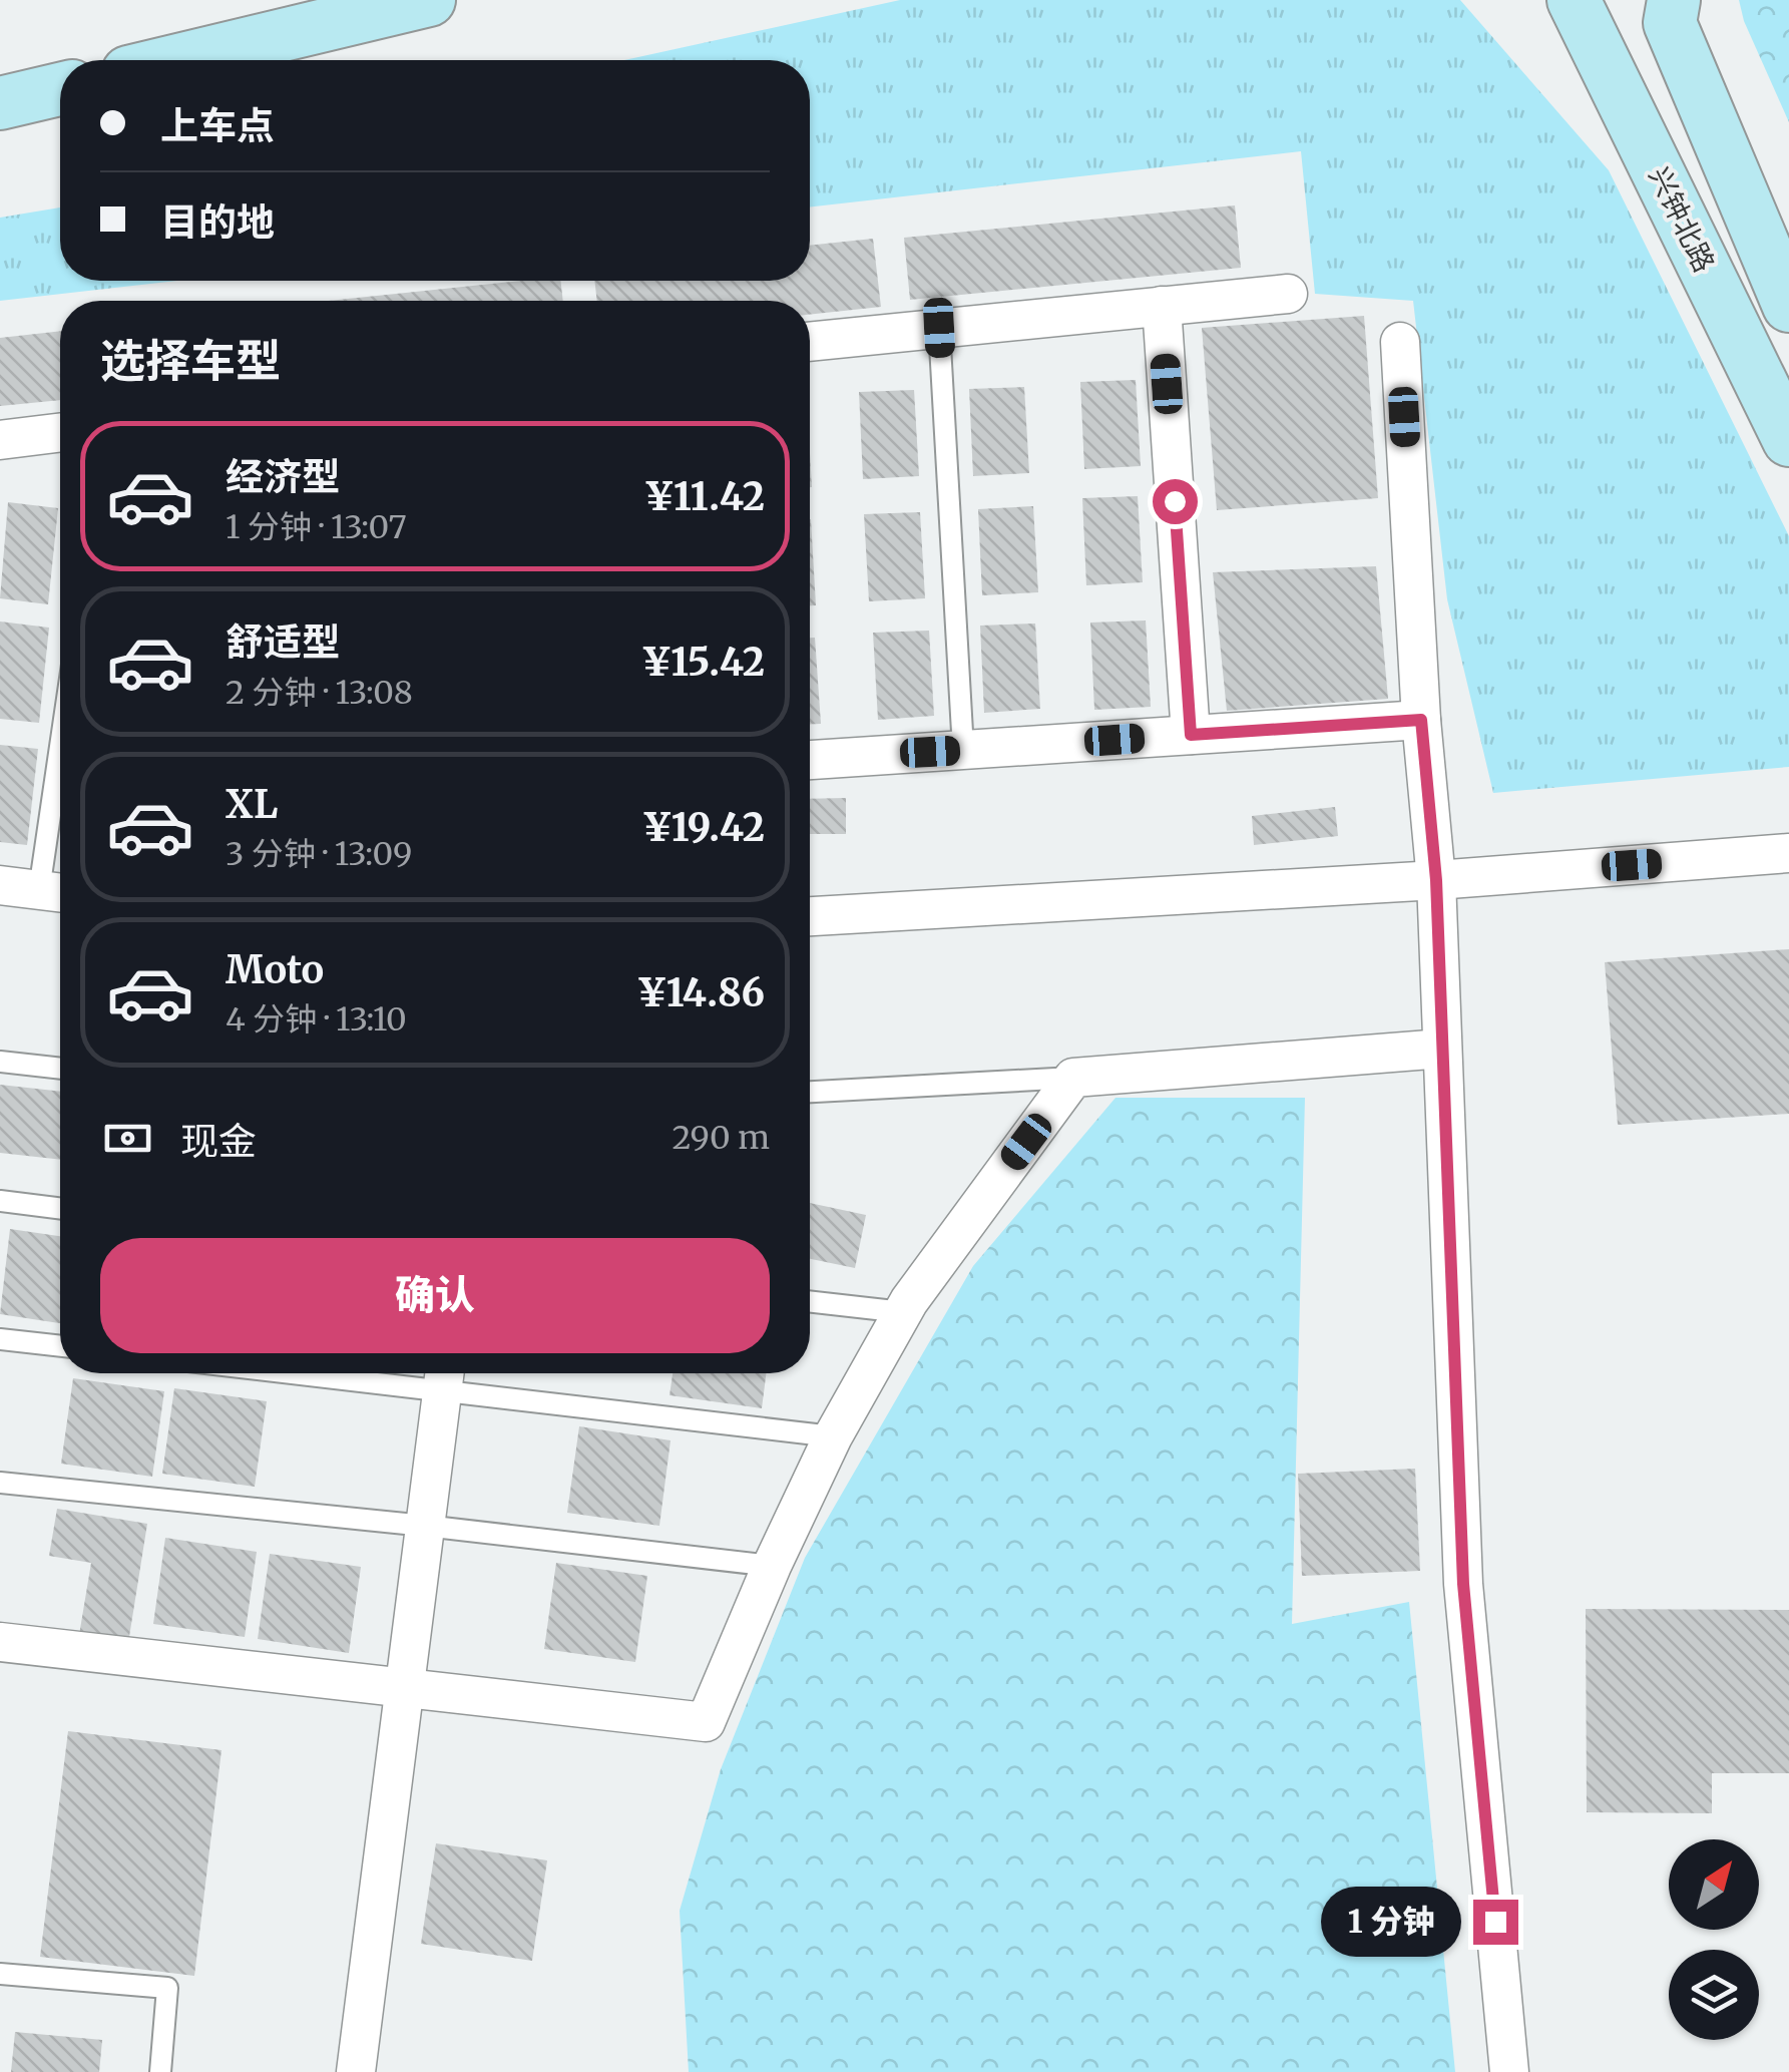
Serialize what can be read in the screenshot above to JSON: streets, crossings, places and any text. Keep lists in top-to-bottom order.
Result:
{
  "streets": {
    "main road": ["兴钟北路"]
  },
  "north": "top right",
  "page": {
    "banner": ["上车点", "目的地"],
    "heading": "选择车型",
    "list": [
      {
        "name": "经济型",
        "note": "1 分钟 · 13:07",
        "value": "¥11.42"
      },
      {
        "name": "舒适型",
        "note": "2 分钟 · 13:08",
        "value": "¥15.42"
      },
      {
        "name": "XL",
        "note": "3 分钟 · 13:09",
        "value": "¥19.42"
      },
      {
        "name": "Moto",
        "note": "4 分钟 · 13:10",
        "value": "¥14.86"
      }
    ],
    "pay": ["现金", "290 m"],
    "buttons": "确认",
    "bubble": "1 分钟"
  }
}
